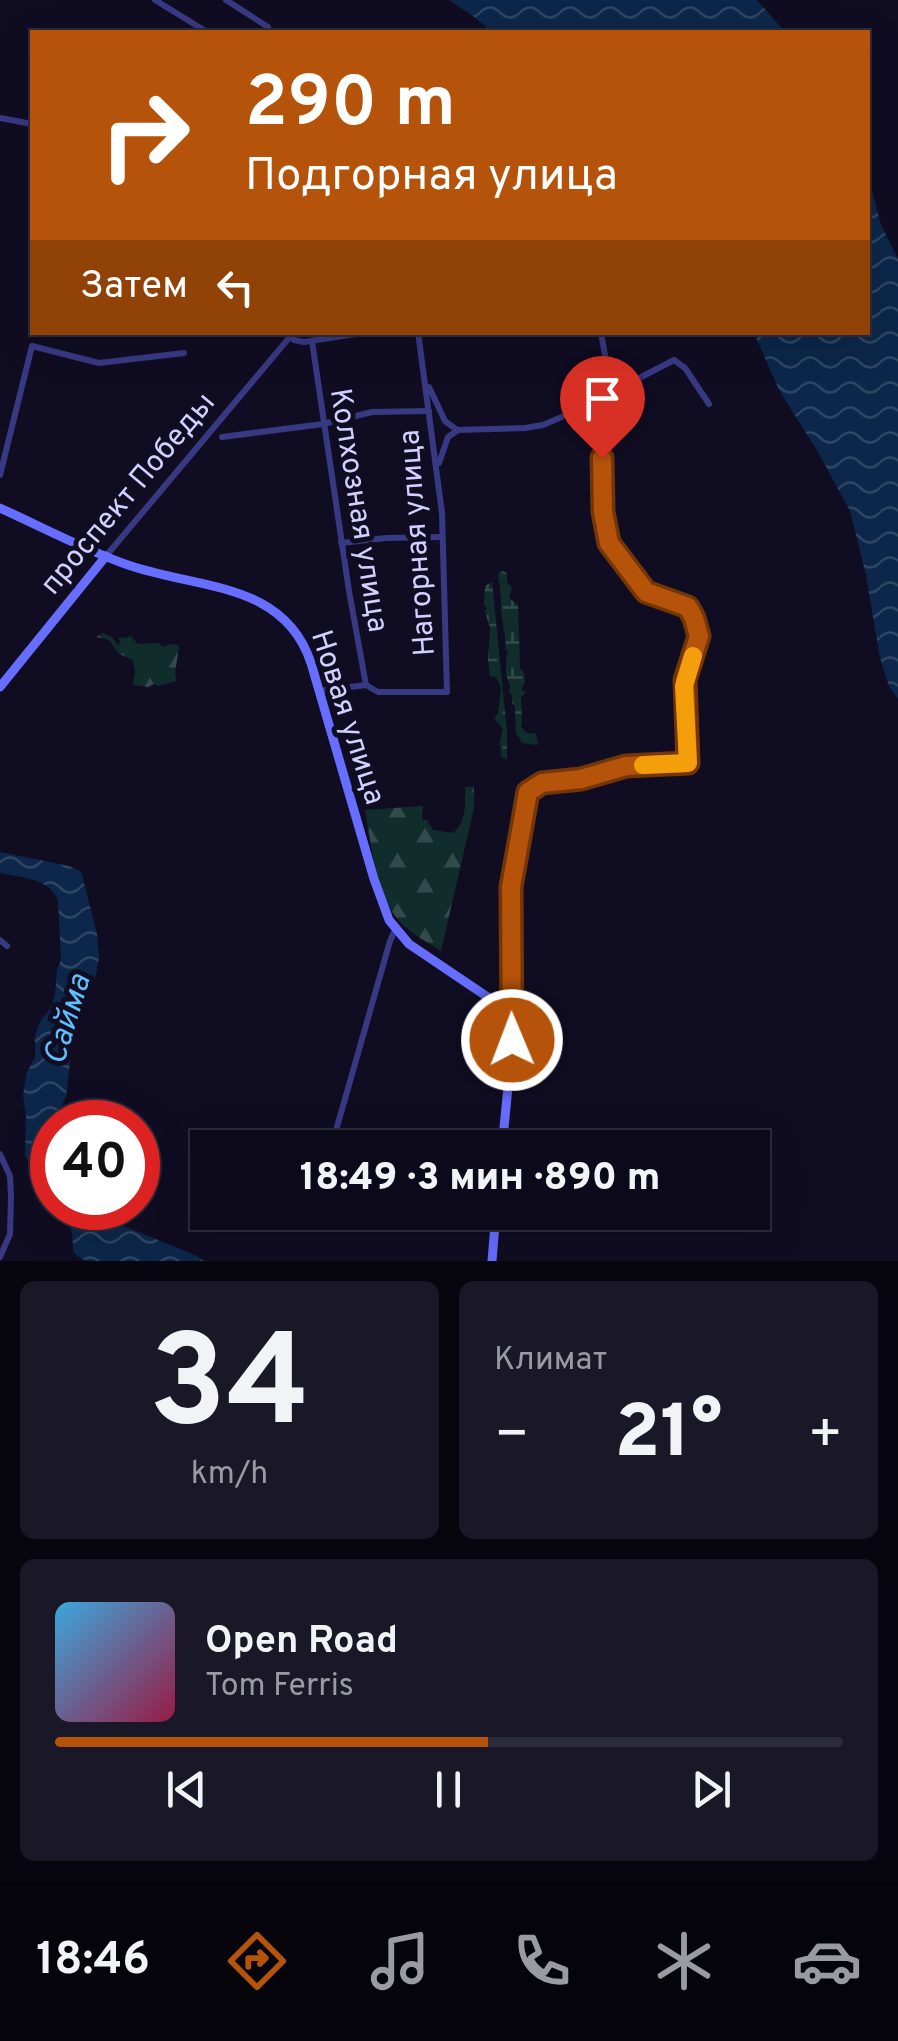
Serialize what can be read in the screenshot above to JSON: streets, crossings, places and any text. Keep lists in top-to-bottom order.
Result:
{
  "streets": {
    "street": [
      "проспект Победы",
      "Колхозная улица",
      "Нагорная улица",
      "Новая улица"
    ]
  },
  "crossings": [
    ["проспект Победы", "Новая улица"],
    ["Колхозная улица", "Нагорная улица"]
  ],
  "water": ["Сайма"],
  "page": {
    "turn": ["290 m", "Подгорная улица"],
    "then": "Затем",
    "limit": "40",
    "trip": "18:49 · 3 мин · 890 m",
    "tile": [
      ["34", "km/h"],
      "Климат"
    ],
    "heat": ["−", "21°", "+"],
    "song": ["Open Road", "Tom Ferris"],
    "tabs": "18:46"
  }
}
